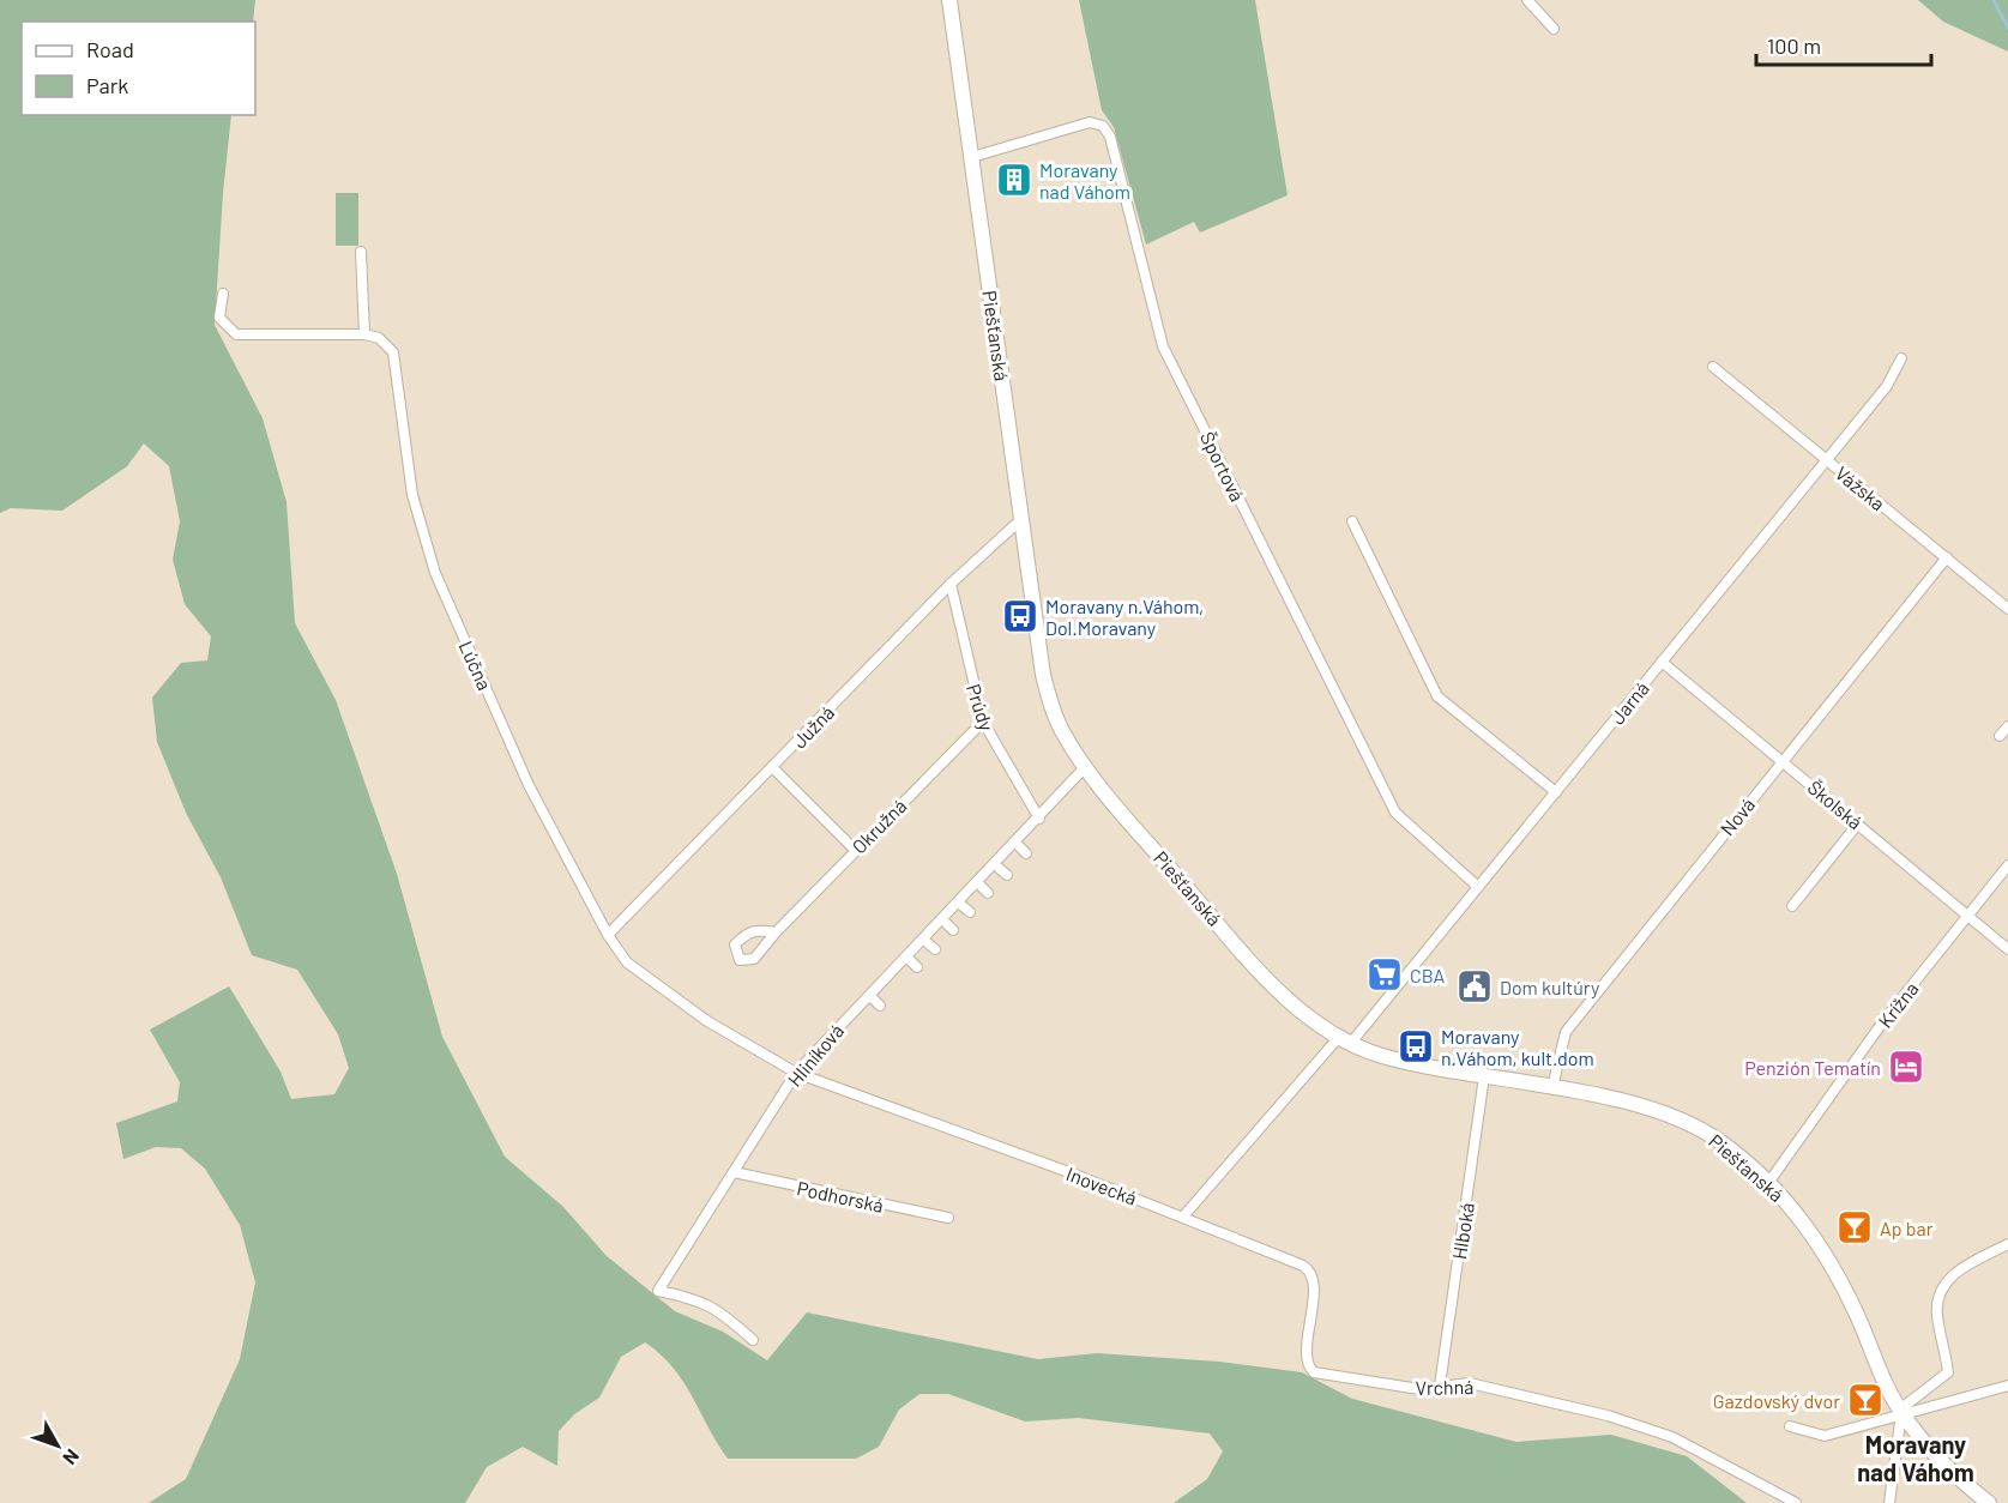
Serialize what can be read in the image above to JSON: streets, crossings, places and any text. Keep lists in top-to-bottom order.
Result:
{
  "streets": {
    "main road": ["Piešťanská"],
    "street": [
      "Športová",
      "Vážska",
      "Lúčna",
      "Jarná",
      "Prúdy",
      "Južná",
      "Školská",
      "Nová",
      "Okružná",
      "Krížna",
      "Hliníková",
      "Inovecká",
      "Podhorská",
      "Hlboká",
      "Vrchná"
    ]
  },
  "crossings": [
    ["Piešťanská", "Športová"],
    ["Piešťanská", "Jarná"],
    ["Piešťanská", "Južná"],
    ["Piešťanská", "Nová"],
    ["Piešťanská", "Krížna"],
    ["Piešťanská", "Hliníková"],
    ["Piešťanská", "Hlboká"],
    ["Športová", "Jarná"],
    ["Vážska", "Jarná"],
    ["Vážska", "Nová"],
    ["Lúčna", "Južná"],
    ["Lúčna", "Hliníková"],
    ["Lúčna", "Inovecká"],
    ["Jarná", "Školská"],
    ["Prúdy", "Južná"],
    ["Prúdy", "Okružná"],
    ["Prúdy", "Hliníková"],
    ["Školská", "Nová"],
    ["Školská", "Krížna"],
    ["Hliníková", "Inovecká"],
    ["Hliníková", "Podhorská"],
    ["Inovecká", "Vrchná"],
    ["Hlboká", "Vrchná"]
  ],
  "districts": ["Moravany nad Váhom"],
  "places": {
    "building": ["Moravany nad Váhom"],
    "bus stop": ["Moravany n.Váhom, Dol.Moravany", "Moravany n.Váhom, kult.dom"],
    "supermarket": ["CBA"],
    "public building": ["Dom kultúry"],
    "hotel": ["Penzión Tematín"],
    "bar": ["Ap bar", "Gazdovský dvor"]
  },
  "legend": ["Road", "Park"],
  "scale_bar": "100 m",
  "north": "bottom right"
}
